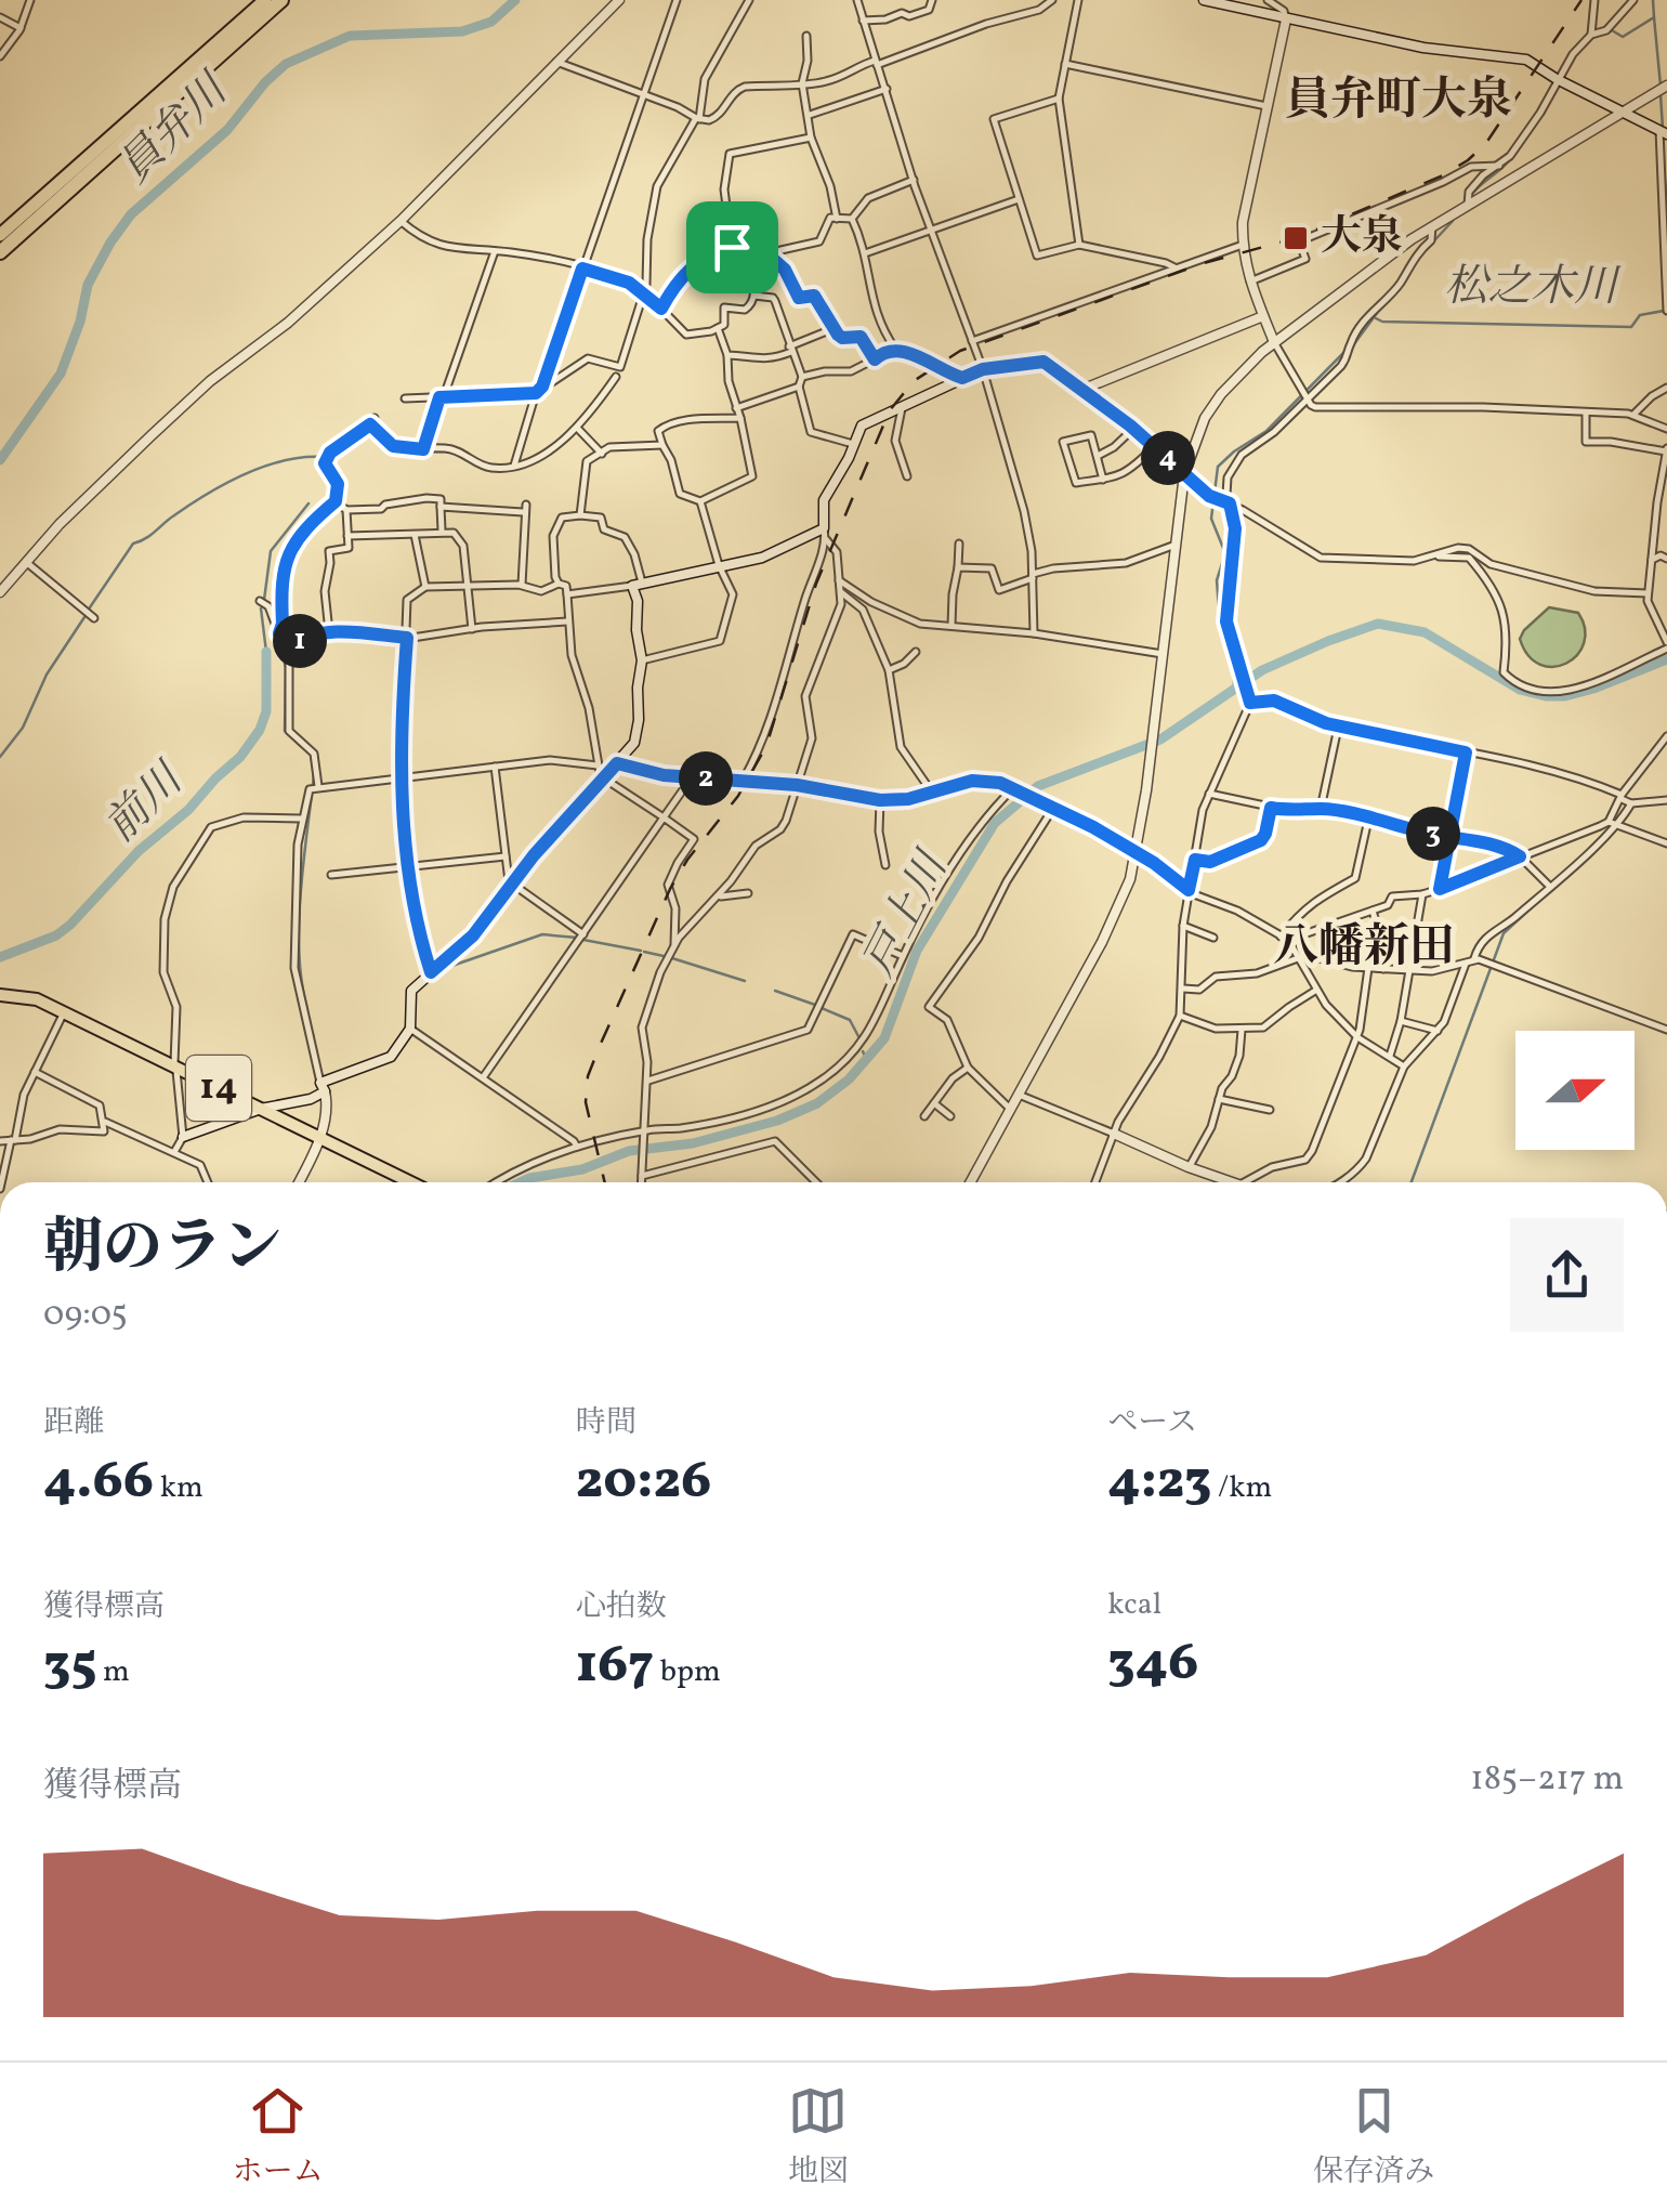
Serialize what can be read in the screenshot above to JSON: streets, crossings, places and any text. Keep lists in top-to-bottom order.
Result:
{
  "streets": {
    "main road": ["14"]
  },
  "districts": ["員弁町大泉", "八幡新田"],
  "water": [
    "員弁川",
    "松之木川",
    "前川",
    "戸上川"
  ],
  "places": {
    "transit": ["大泉"]
  },
  "north": "right",
  "page": {
    "pins": [
      "4",
      "1",
      "2",
      "3"
    ],
    "heading": ["朝のラン", "09:05"],
    "stats": [
      ["距離", "4.66 km"],
      ["時間", "20:26"],
      ["ペース", "4:23 /km"],
      ["獲得標高", "35 m"],
      ["心拍数", "167 bpm"],
      ["kcal", "346"]
    ],
    "chart": ["獲得標高", "185–217 m"],
    "tabs": ["ホーム", "地図", "保存済み"]
  }
}
